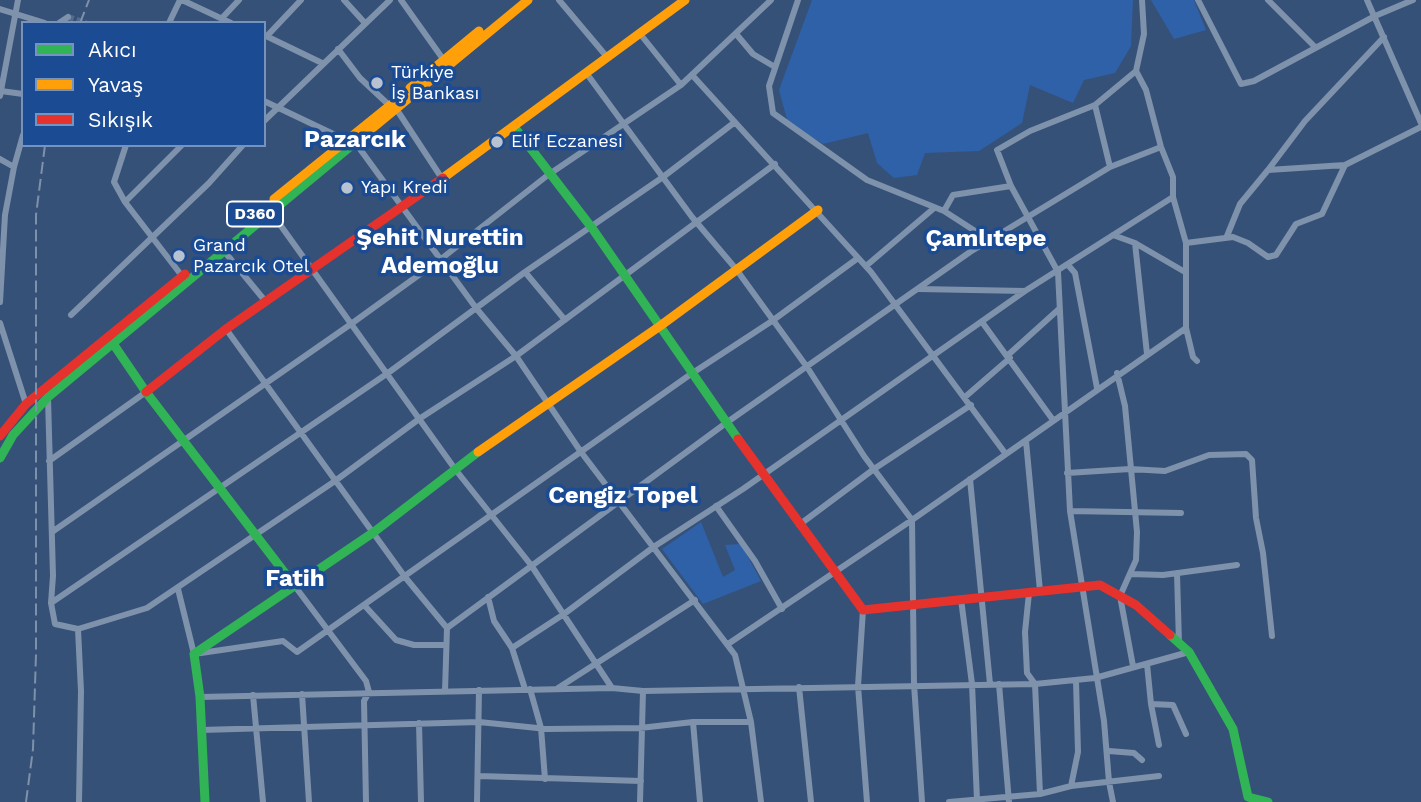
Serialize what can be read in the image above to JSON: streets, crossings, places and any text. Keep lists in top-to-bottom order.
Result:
{
  "streets": {
    "main road": ["D360"]
  },
  "districts": [
    "Pazarcık",
    "Şehit Nurettin Ademoğlu",
    "Çamlıtepe",
    "Cengiz Topel",
    "Fatih"
  ],
  "places": [
    "Türkiye İş Bankası",
    "Elif Eczanesi",
    "Yapı Kredi",
    "Grand Pazarcık Otel"
  ],
  "legend": ["Akıcı", "Yavaş", "Sıkışık"]
}
